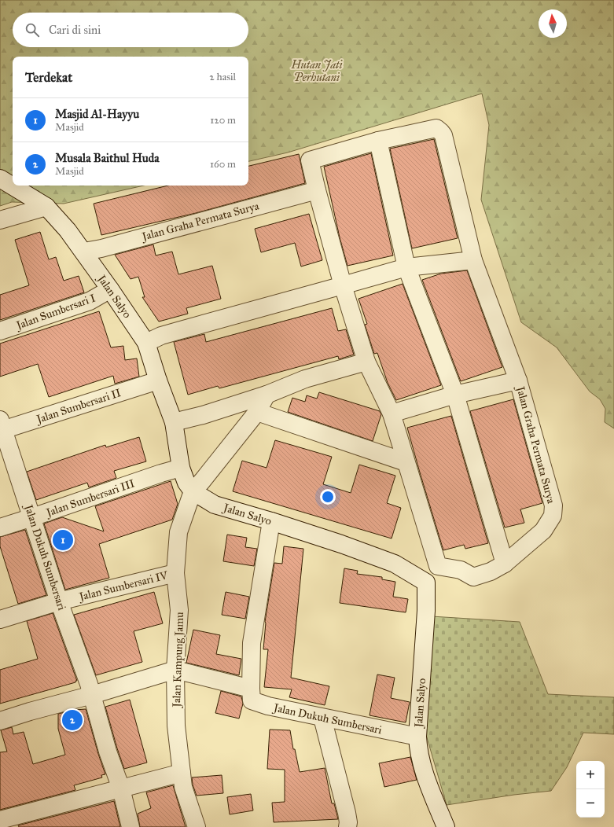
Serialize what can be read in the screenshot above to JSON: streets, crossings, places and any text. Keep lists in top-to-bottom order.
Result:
{
  "streets": {
    "street": [
      "Jalan Graha Permata Surya",
      "Jalan Salyo",
      "Jalan Sumbersari I",
      "Jalan Sumbersari II",
      "Jalan Sumbersari III",
      "Jalan Dukuh Sumbersari",
      "Jalan Sumbersari IV",
      "Jalan Kampung Jamu"
    ]
  },
  "crossings": [
    ["Jalan Graha Permata Surya", "Jalan Salyo"],
    ["Jalan Salyo", "Jalan Sumbersari I"],
    ["Jalan Salyo", "Jalan Sumbersari II"],
    ["Jalan Salyo", "Jalan Sumbersari III"],
    ["Jalan Salyo", "Jalan Dukuh Sumbersari"],
    ["Jalan Salyo", "Jalan Kampung Jamu"],
    ["Jalan Sumbersari II", "Jalan Dukuh Sumbersari"],
    ["Jalan Sumbersari III", "Jalan Dukuh Sumbersari"],
    ["Jalan Dukuh Sumbersari", "Jalan Sumbersari IV"],
    ["Jalan Sumbersari IV", "Jalan Kampung Jamu"]
  ],
  "parks": ["Hutan Jati Perhutani"],
  "north": "top",
  "page": {
    "search": "Cari di sini",
    "heading": ["Terdekat", "2 hasil"],
    "list": [
      {
        "mark": "1",
        "name": "Masjid Al-Hayyu",
        "note": "Masjid",
        "value": "120 m"
      },
      {
        "mark": "2",
        "name": "Musala Baithul Huda",
        "note": "Masjid",
        "value": "160 m"
      }
    ],
    "pins": ["1", "2"],
    "map_buttons": ["+", "−"]
  }
}
